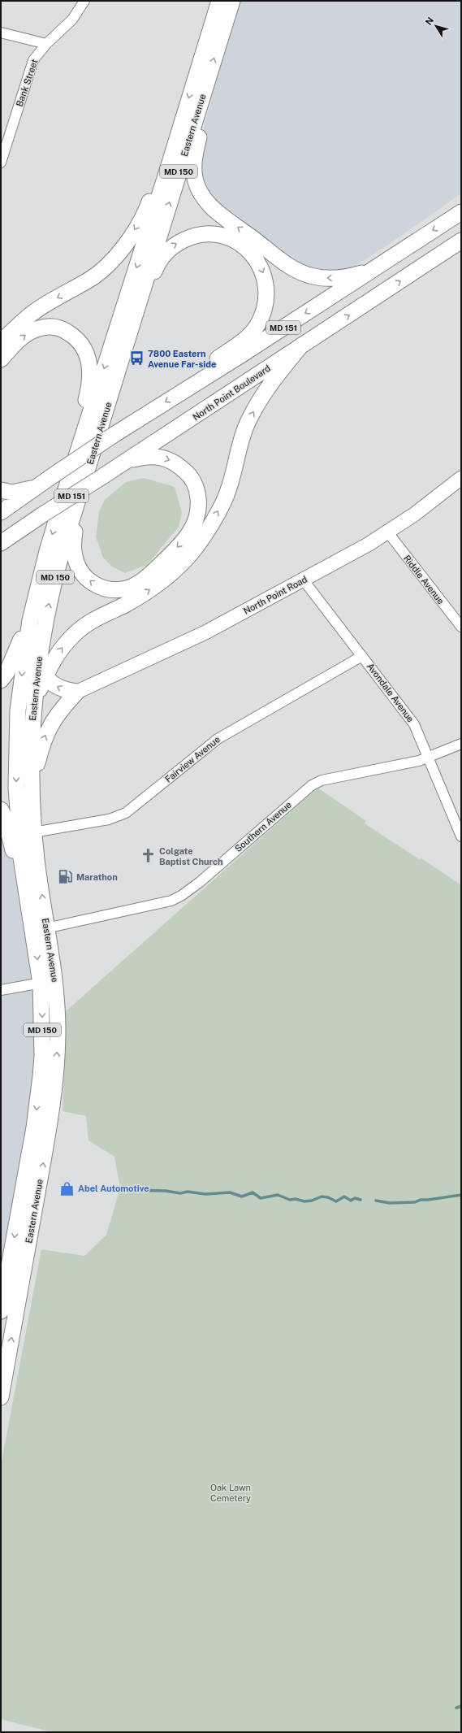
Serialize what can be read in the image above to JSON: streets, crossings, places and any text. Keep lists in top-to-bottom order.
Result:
{
  "streets": {
    "main road": [
      "Eastern Avenue",
      "MD 150",
      "MD 151",
      "North Point Boulevard"
    ],
    "street": [
      "Bank Street",
      "Riddle Avenue",
      "North Point Road",
      "Avondale Avenue",
      "Fairview Avenue",
      "Southern Avenue"
    ]
  },
  "crossings": [
    ["Eastern Avenue", "Fairview Avenue"],
    ["Eastern Avenue", "Southern Avenue"],
    ["Riddle Avenue", "North Point Road"],
    ["North Point Road", "Avondale Avenue"],
    ["Avondale Avenue", "Fairview Avenue"],
    ["Avondale Avenue", "Southern Avenue"]
  ],
  "parks": ["Oak Lawn Cemetery"],
  "places": {
    "bus stop": ["7800 Eastern Avenue Far-side"],
    "church": ["Colgate Baptist Church"],
    "fuel station": ["Marathon"],
    "shop": ["Abel Automotive"]
  },
  "north": "top left"
}
